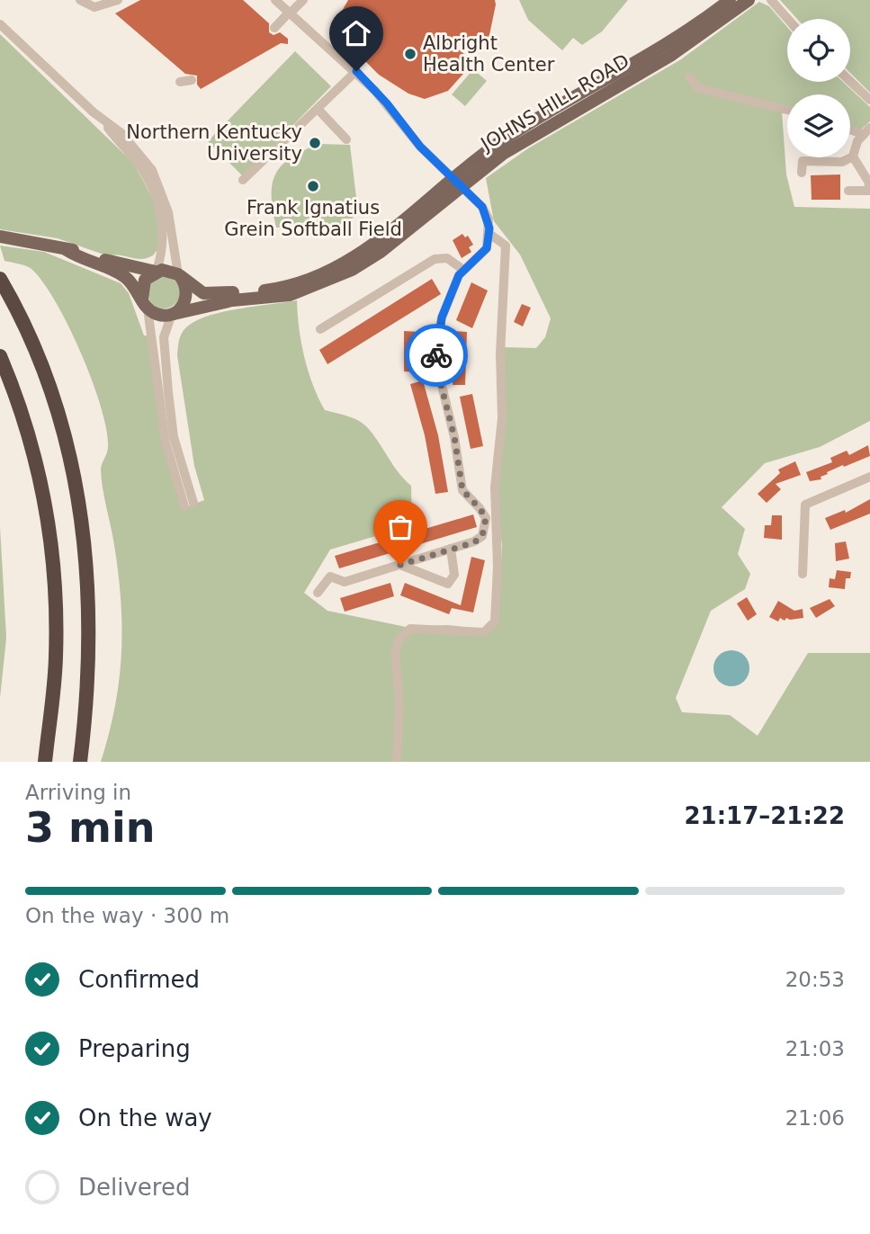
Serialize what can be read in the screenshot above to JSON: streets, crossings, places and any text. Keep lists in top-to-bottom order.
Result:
{
  "streets": {
    "main road": ["JOHNS HILL ROAD"]
  },
  "places": ["Albright Health Center", "Northern Kentucky University", "Frank Ignatius Grein Softball Field"],
  "page": {
    "heading": ["3 min", "Arriving in", "21:17–21:22"],
    "bar": "On the way · 300 m",
    "list": [
      ["Confirmed", "20:53"],
      ["Preparing", "21:03"],
      ["On the way", "21:06"],
      "Delivered"
    ]
  }
}
